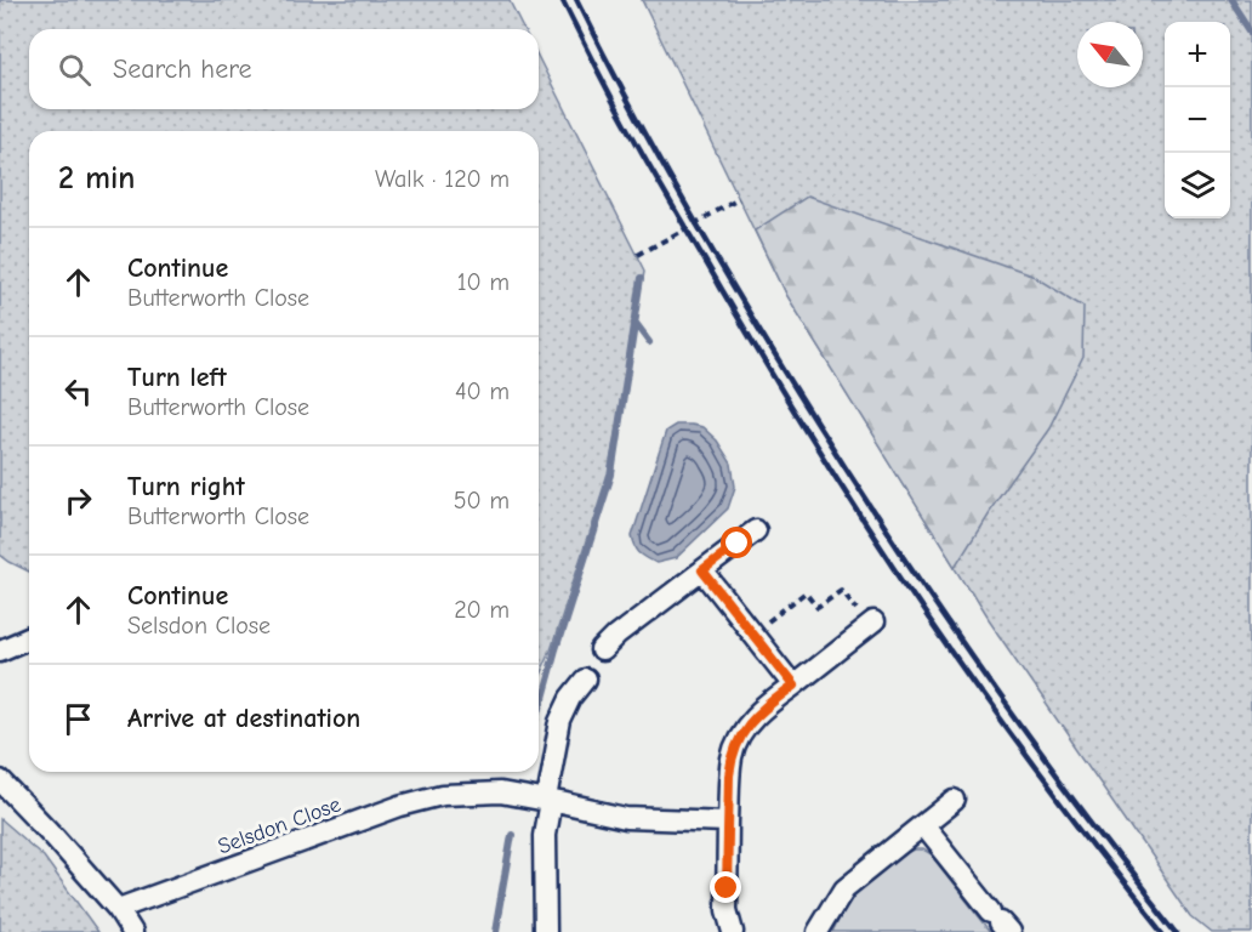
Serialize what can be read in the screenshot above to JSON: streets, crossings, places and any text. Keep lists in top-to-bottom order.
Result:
{
  "streets": {
    "street": ["Selsdon Close"]
  },
  "north": "top left",
  "page": {
    "map_buttons": ["+", "−"],
    "search": "Search here",
    "heading": ["2 min", "Walk · 120 m"],
    "list": [
      ["Continue", "Butterworth Close", "10 m"],
      ["Turn left", "Butterworth Close", "40 m"],
      ["Turn right", "Butterworth Close", "50 m"],
      ["Continue", "Selsdon Close", "20 m"],
      "Arrive at destination"
    ]
  }
}
